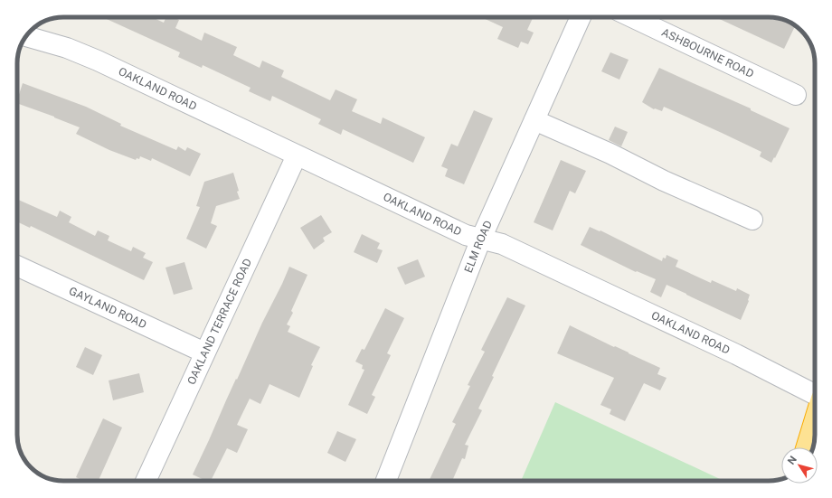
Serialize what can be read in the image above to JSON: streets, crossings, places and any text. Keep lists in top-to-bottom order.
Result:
{
  "streets": {
    "street": [
      "ASHBOURNE ROAD",
      "OAKLAND ROAD",
      "ELM ROAD",
      "GAYLAND ROAD",
      "OAKLAND TERRACE ROAD"
    ]
  },
  "crossings": [
    ["OAKLAND ROAD", "ELM ROAD"],
    ["OAKLAND ROAD", "OAKLAND TERRACE ROAD"],
    ["GAYLAND ROAD", "OAKLAND TERRACE ROAD"]
  ],
  "north": "top left"
}
